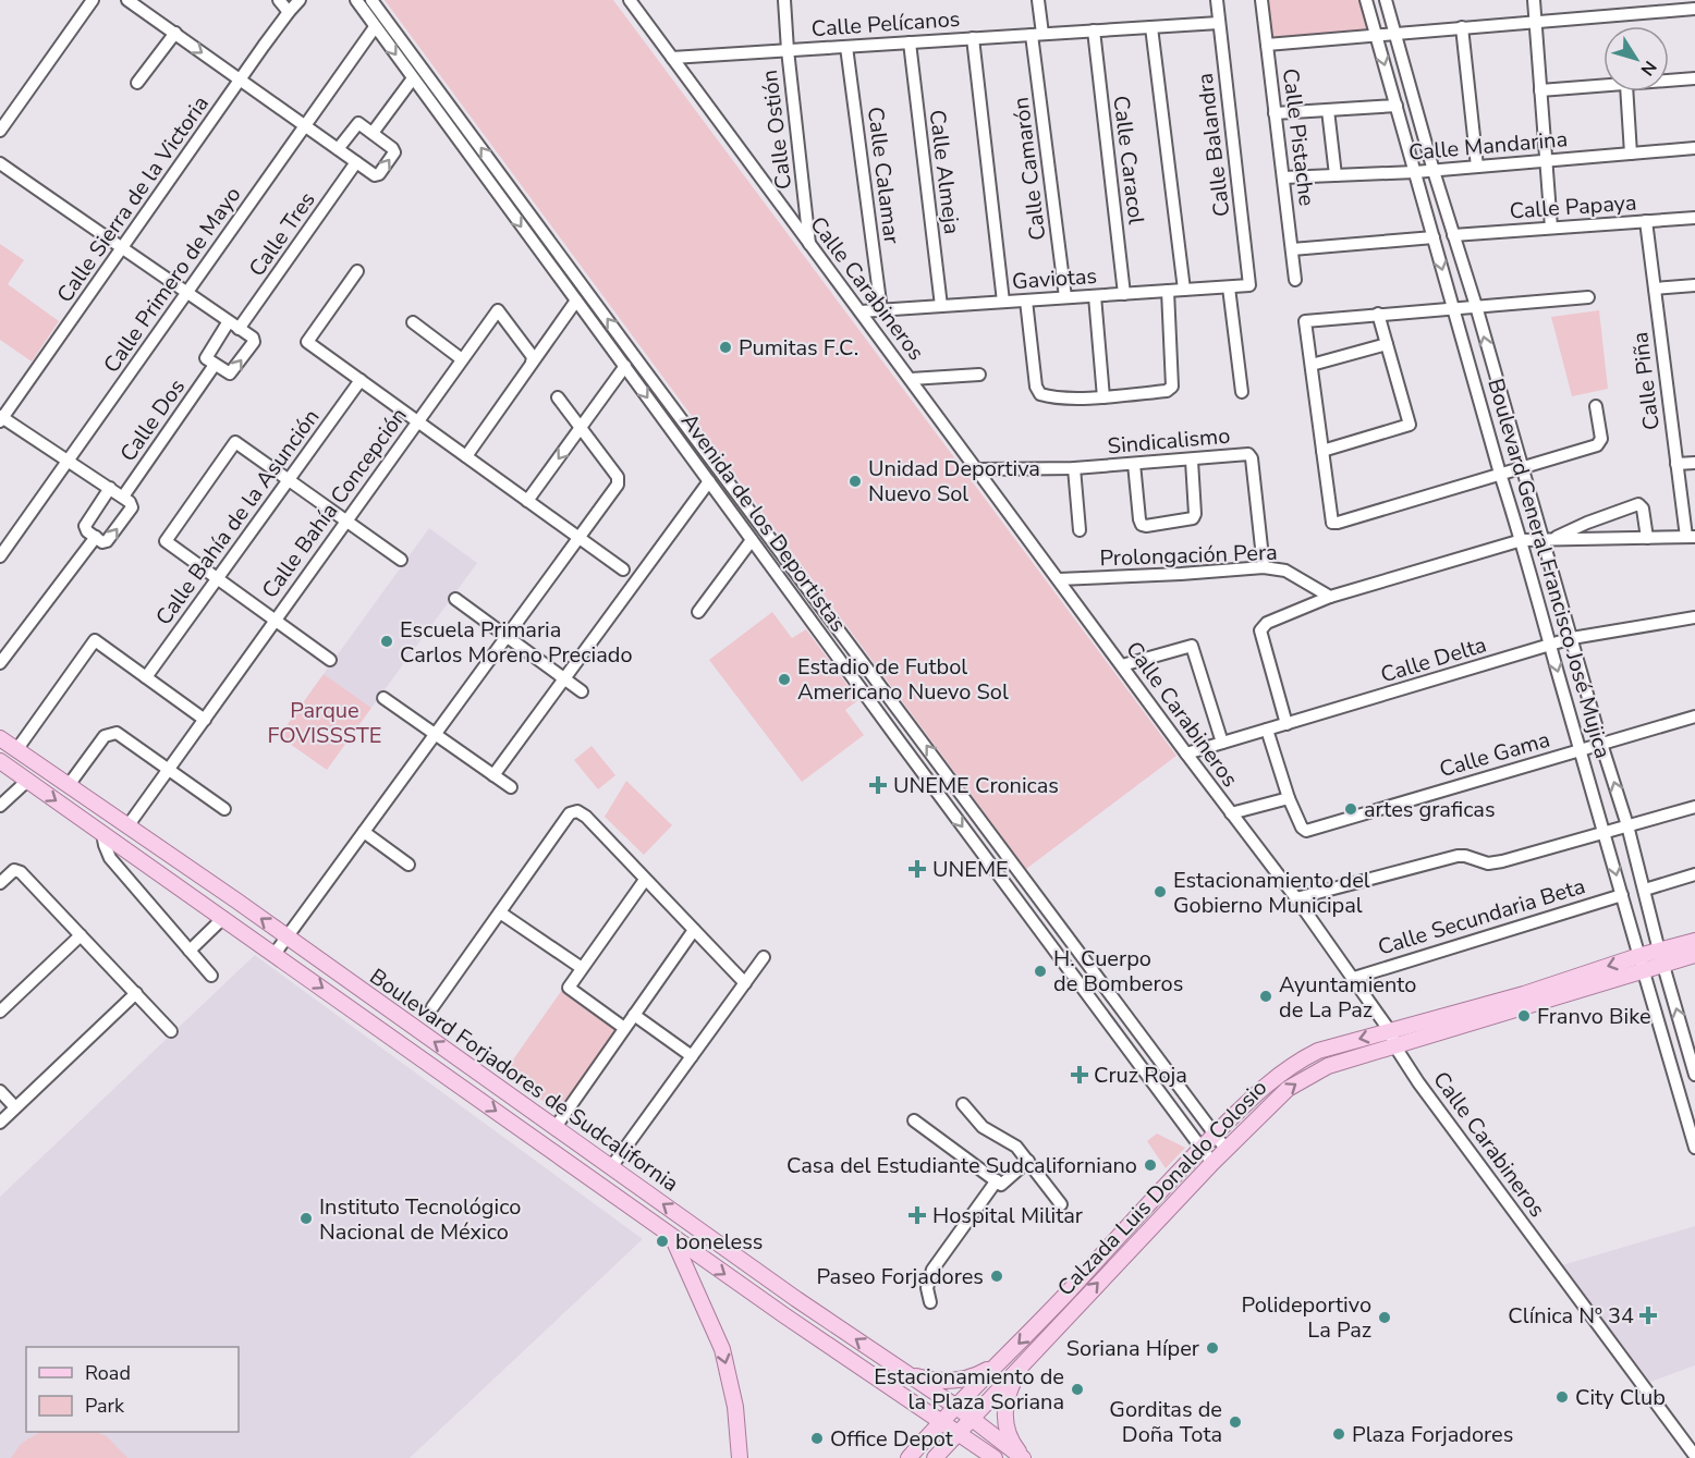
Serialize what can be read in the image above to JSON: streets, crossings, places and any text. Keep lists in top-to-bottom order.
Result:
{
  "streets": {
    "main road": ["Boulevard Forjadores de Sudcalifornia", "Calzada Luis Donaldo Colosio"],
    "street": [
      "Calle Pelícanos",
      "Calle Ostión",
      "Calle Pistache",
      "Calle Balandra",
      "Calle Mandarina",
      "Calle Caracol",
      "Calle Camarón",
      "Calle Almeja",
      "Calle Calamar",
      "Calle Sierra de la Victoria",
      "Calle Papaya",
      "Calle Tres",
      "Gaviotas",
      "Calle Primero de Mayo",
      "Calle Carabineros",
      "Calle Piña",
      "Calle Dos",
      "Sindicalismo",
      "Calle Bahía Concepción",
      "Calle Bahía de la Asunción",
      "Avenida de los Deportistas",
      "Prolongación Pera",
      "Boulevard General Francisco José Mujica",
      "Calle Delta",
      "Calle Gama",
      "Calle Secundaria Beta"
    ]
  },
  "crossings": [
    ["Calle Pelícanos", "Calle Ostión"],
    ["Calle Pelícanos", "Calle Balandra"],
    ["Calle Pelícanos", "Calle Caracol"],
    ["Calle Pelícanos", "Calle Camarón"],
    ["Calle Pelícanos", "Calle Almeja"],
    ["Calle Pelícanos", "Calle Calamar"],
    ["Calle Pelícanos", "Calle Carabineros"],
    ["Calle Ostión", "Calle Carabineros"],
    ["Calle Pistache", "Calle Mandarina"],
    ["Calle Balandra", "Gaviotas"],
    ["Calle Mandarina", "Boulevard General Francisco José Mujica"],
    ["Calle Caracol", "Gaviotas"],
    ["Calle Camarón", "Gaviotas"],
    ["Calle Almeja", "Gaviotas"],
    ["Calle Calamar", "Gaviotas"],
    ["Calle Papaya", "Calle Piña"],
    ["Calle Papaya", "Boulevard General Francisco José Mujica"],
    ["Gaviotas", "Calle Carabineros"],
    ["Calle Primero de Mayo", "Avenida de los Deportistas"],
    ["Calle Carabineros", "Sindicalismo"],
    ["Calle Carabineros", "Prolongación Pera"],
    ["Calle Carabineros", "Calle Delta"],
    ["Calle Carabineros", "Calle Secundaria Beta"],
    ["Calle Carabineros", "Calzada Luis Donaldo Colosio"],
    ["Sindicalismo", "Prolongación Pera"],
    ["Calle Bahía Concepción", "Boulevard Forjadores de Sudcalifornia"],
    ["Avenida de los Deportistas", "Calzada Luis Donaldo Colosio"],
    ["Boulevard General Francisco José Mujica", "Calle Delta"],
    ["Boulevard General Francisco José Mujica", "Calle Gama"],
    ["Boulevard General Francisco José Mujica", "Calle Secundaria Beta"],
    ["Boulevard General Francisco José Mujica", "Calzada Luis Donaldo Colosio"],
    ["Boulevard Forjadores de Sudcalifornia", "Calzada Luis Donaldo Colosio"]
  ],
  "parks": ["Parque FOVISSSTE"],
  "places": {
    "other": [
      "Pumitas F.C.",
      "Unidad Deportiva Nuevo Sol",
      "Escuela Primaria Carlos Moreno Preciado",
      "Estadio de Futbol Americano Nuevo Sol",
      "artes graficas",
      "Estacionamiento del Gobierno Municipal",
      "H. Cuerpo de Bomberos",
      "Ayuntamiento de La Paz",
      "Franvo Bike",
      "Casa del Estudiante Sudcaliforniano",
      "Instituto Tecnológico Nacional de México",
      "boneless",
      "Paseo Forjadores",
      "Polideportivo La Paz",
      "Soriana Híper",
      "Estacionamiento de la Plaza Soriana",
      "City Club",
      "Gorditas de Doña Tota",
      "Plaza Forjadores",
      "Office Depot"
    ],
    "health": [
      "UNEME Cronicas",
      "UNEME",
      "Cruz Roja",
      "Hospital Militar",
      "Clínica Nº 34"
    ]
  },
  "legend": ["Road", "Park"],
  "north": "bottom right"
}
